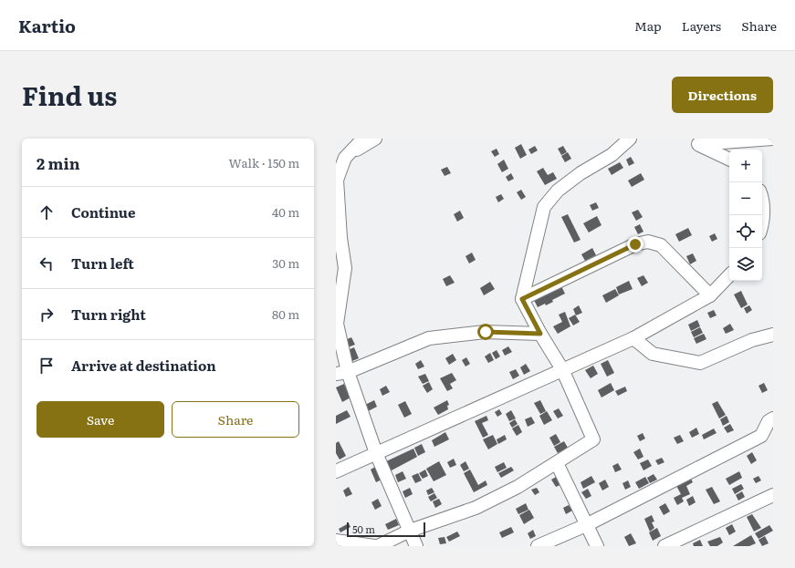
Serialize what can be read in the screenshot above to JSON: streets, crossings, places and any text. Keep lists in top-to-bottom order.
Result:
{
  "scale_bar": "50 m",
  "page": {
    "header": "Kartio",
    "nav": ["Map", "Layers", "Share"],
    "title": "Find us",
    "buttons": [
      "Directions",
      ["Save", "Share"]
    ],
    "heading": ["2 min", "Walk · 150 m"],
    "map_buttons": ["+", "−"],
    "list": [
      ["Continue", "40 m"],
      ["Turn left", "30 m"],
      ["Turn right", "80 m"],
      "Arrive at destination"
    ],
    "scale": "50 m"
  }
}
